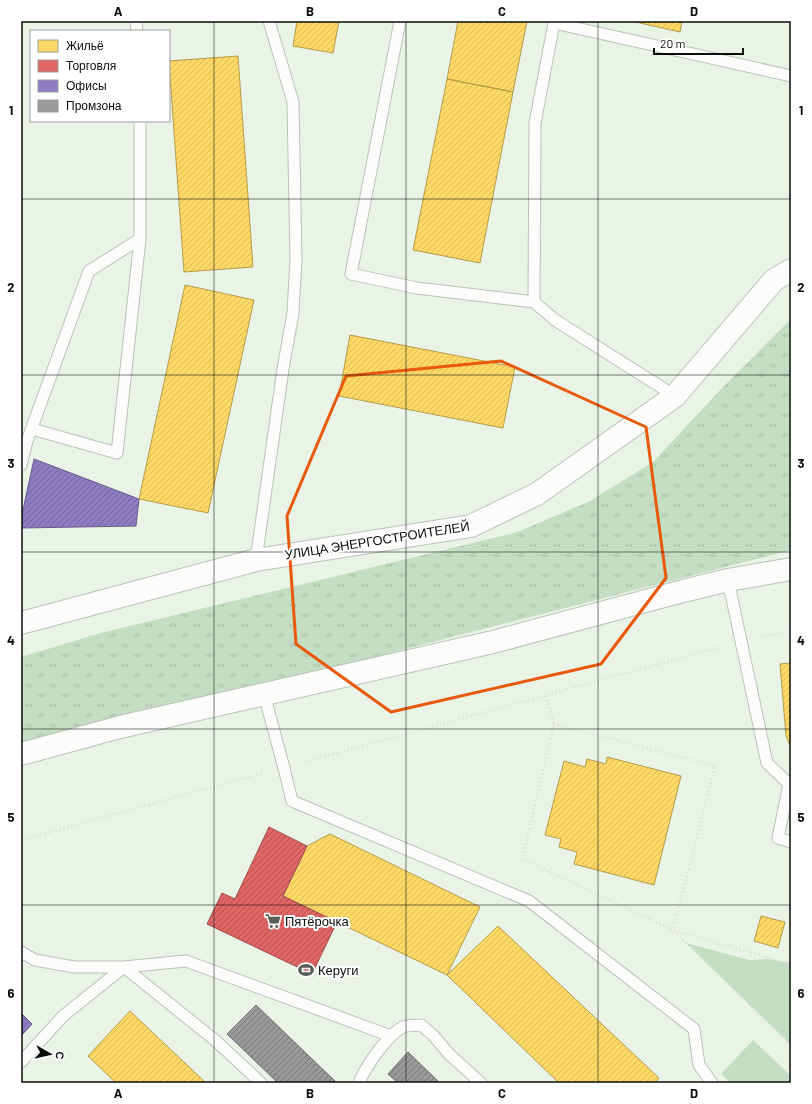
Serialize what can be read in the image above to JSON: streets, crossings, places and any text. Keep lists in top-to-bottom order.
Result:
{
  "streets": {
    "street": ["УЛИЦА ЭНЕРГОСТРОИТЕЛЕЙ"]
  },
  "places": {
    "supermarket": ["Пятёрочка"],
    "sports": ["Керуги"]
  },
  "legend": [
    "Жильё",
    "Торговля",
    "Офисы",
    "Промзона"
  ],
  "scale_bar": "20 m",
  "north": "right",
  "grid": {
    "columns": [
      "A",
      "B",
      "C",
      "D"
    ],
    "rows": [
      "1",
      "2",
      "3",
      "4",
      "5",
      "6"
    ]
  }
}
